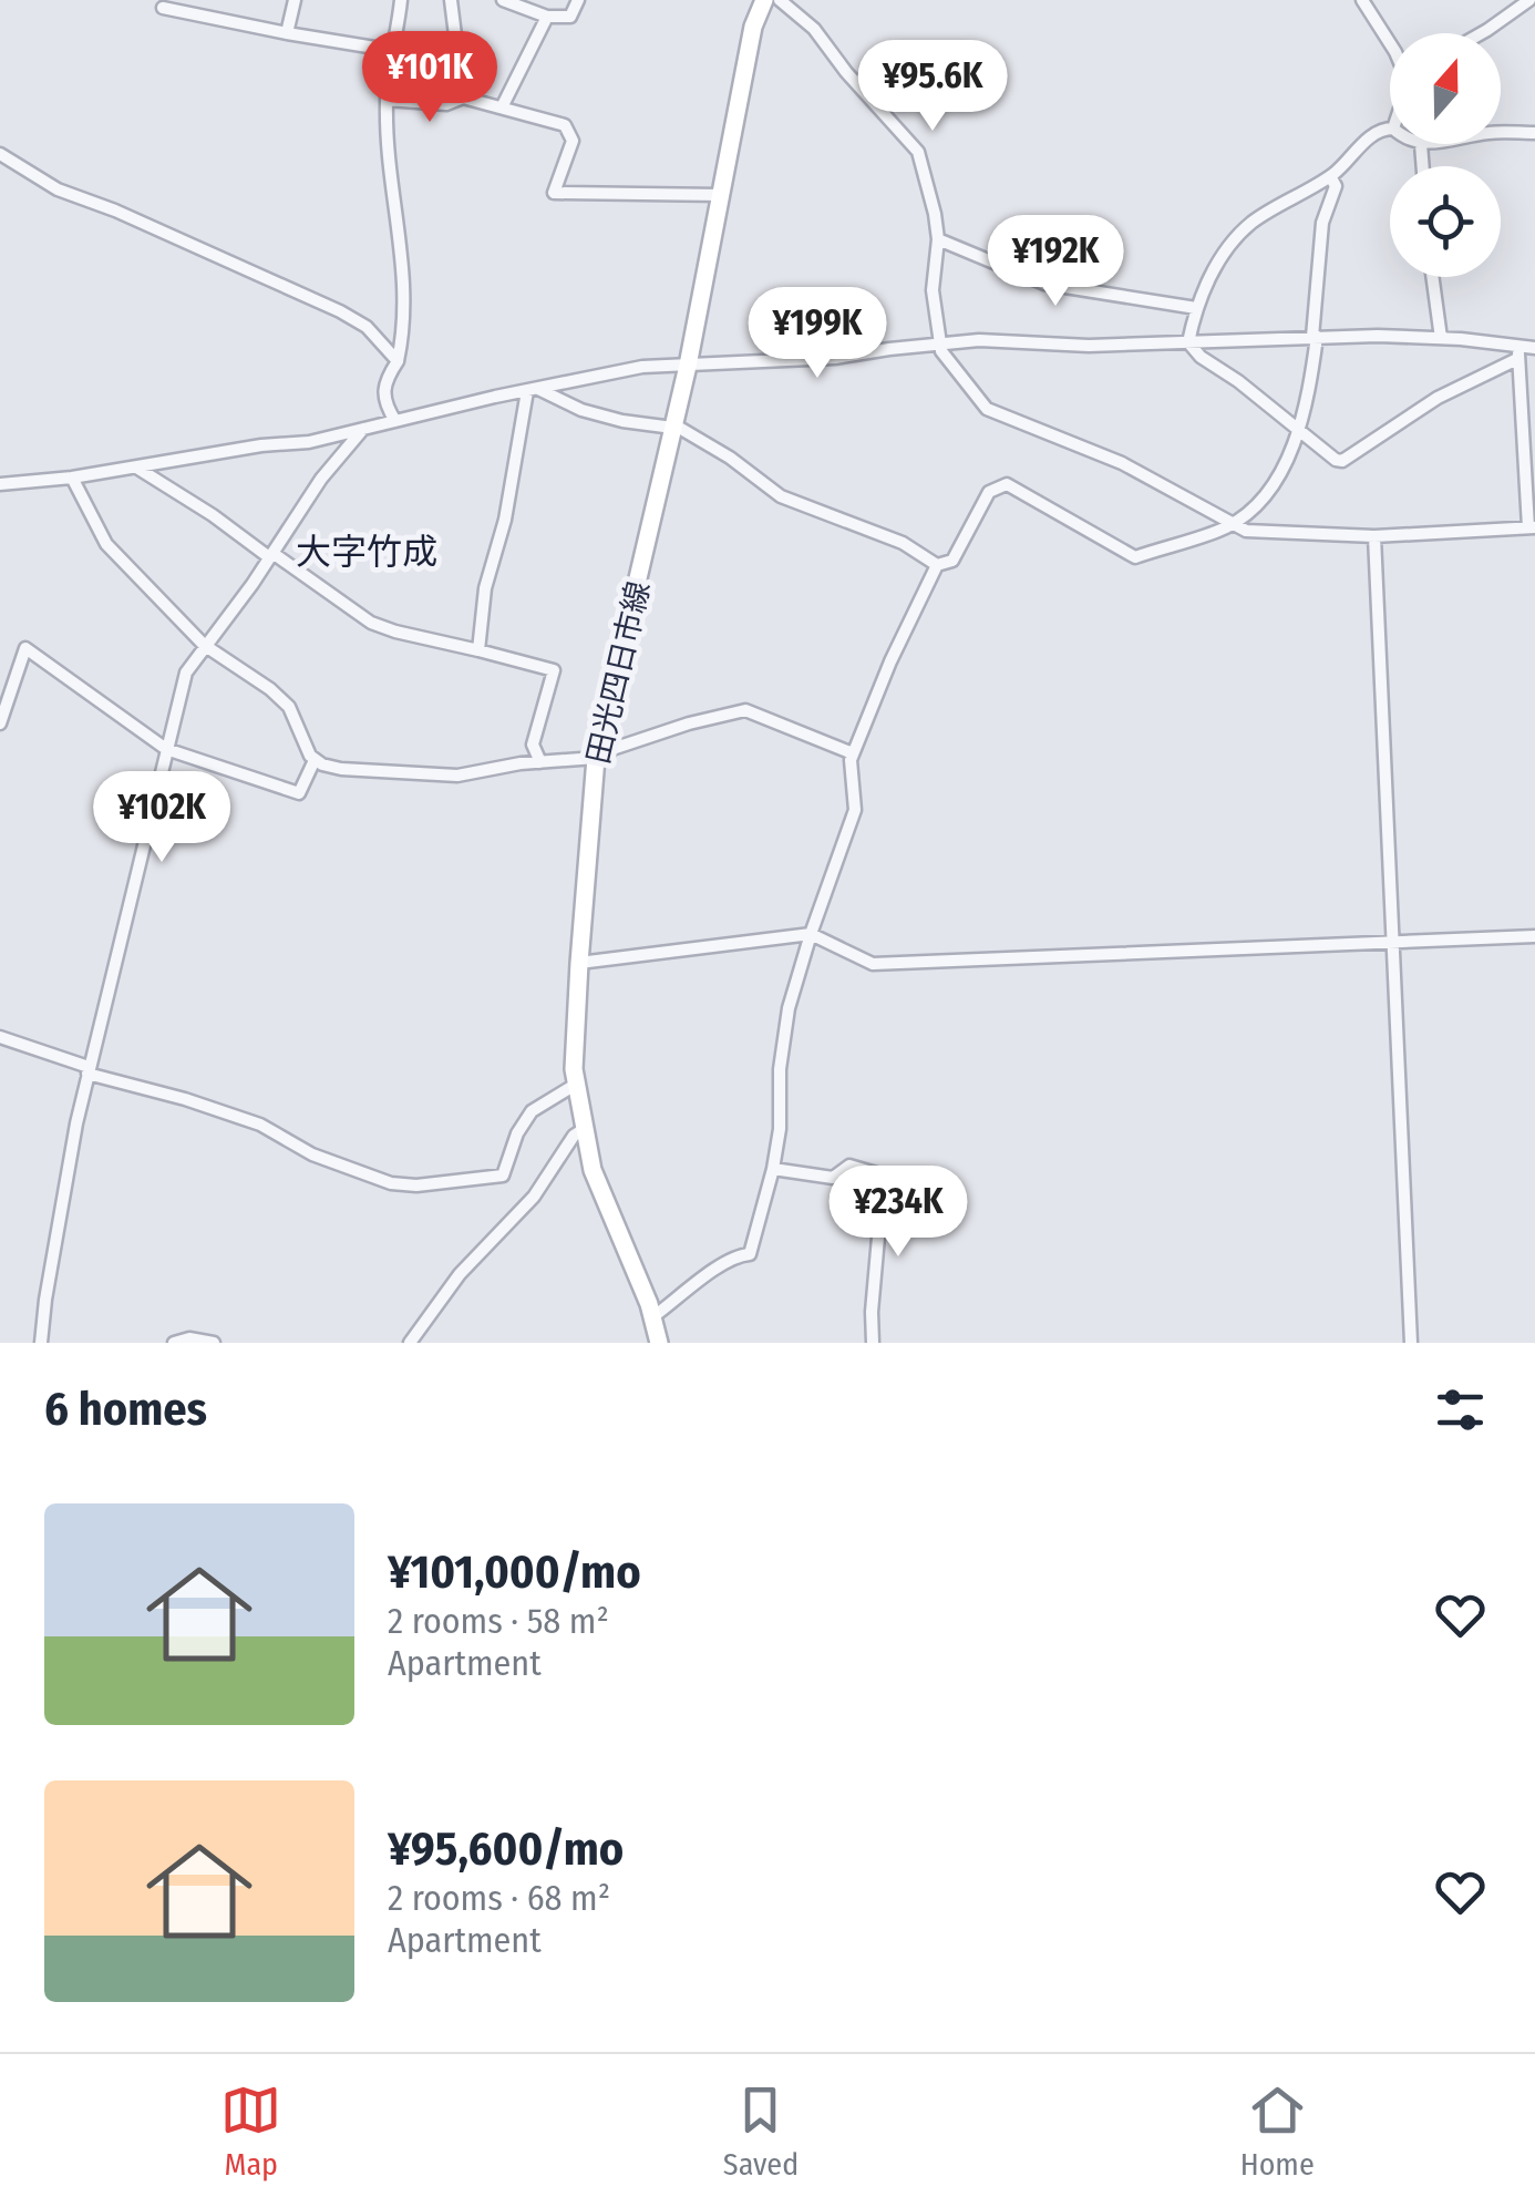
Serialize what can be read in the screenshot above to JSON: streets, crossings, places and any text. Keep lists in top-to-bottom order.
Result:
{
  "streets": {
    "main road": ["田光四日市線"]
  },
  "districts": ["大字竹成"],
  "north": "top",
  "page": {
    "price": [
      "¥101K",
      "¥95.6K",
      "¥192K",
      "¥199K",
      "¥102K",
      "¥234K"
    ],
    "heading": "6 homes",
    "list": [
      {
        "name": "¥101,000/mo",
        "note": "2 rooms · 58 m² · Apartment"
      },
      {
        "name": "¥95,600/mo",
        "note": "2 rooms · 68 m² · Apartment"
      }
    ],
    "tabs": ["Map", "Saved", "Home"]
  }
}
